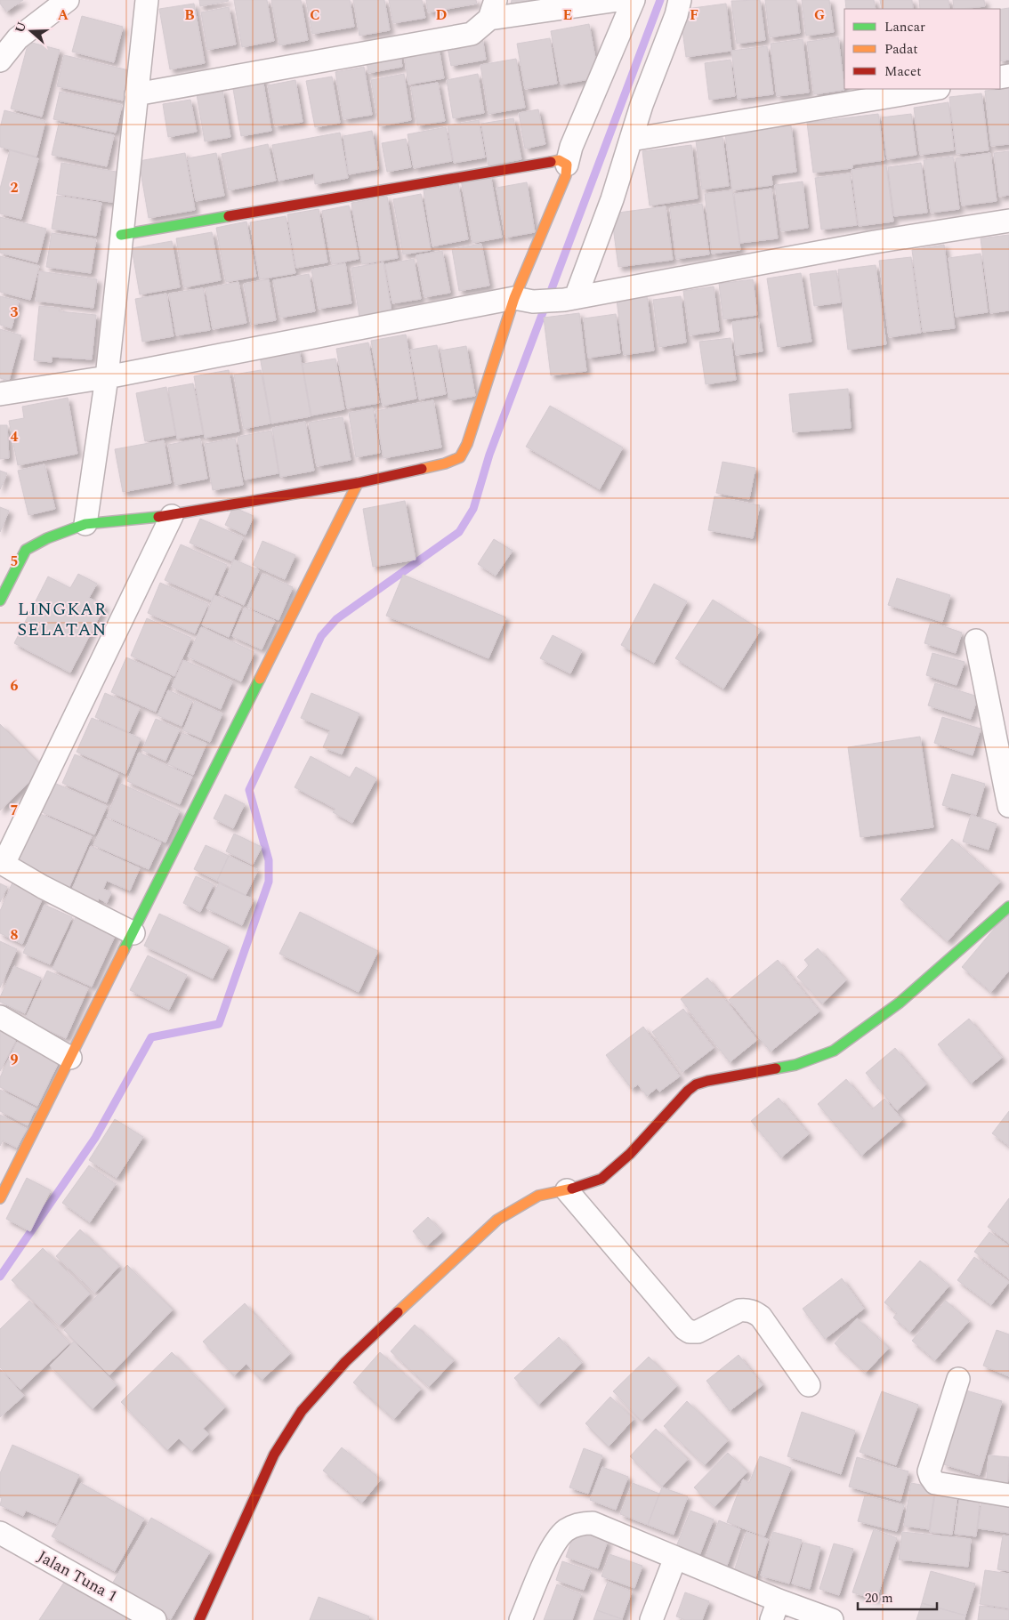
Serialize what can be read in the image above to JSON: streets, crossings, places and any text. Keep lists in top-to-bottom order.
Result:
{
  "streets": {
    "street": ["Jalan Tuna 1"]
  },
  "districts": ["LINGKAR SELATAN"],
  "legend": ["Lancar", "Padat", "Macet"],
  "scale_bar": "20 m",
  "north": "left",
  "grid": {
    "columns": [
      "A",
      "B",
      "C",
      "D",
      "E",
      "F",
      "G"
    ],
    "rows": [
      "2",
      "3",
      "4",
      "5",
      "6",
      "7",
      "8",
      "9"
    ]
  }
}
